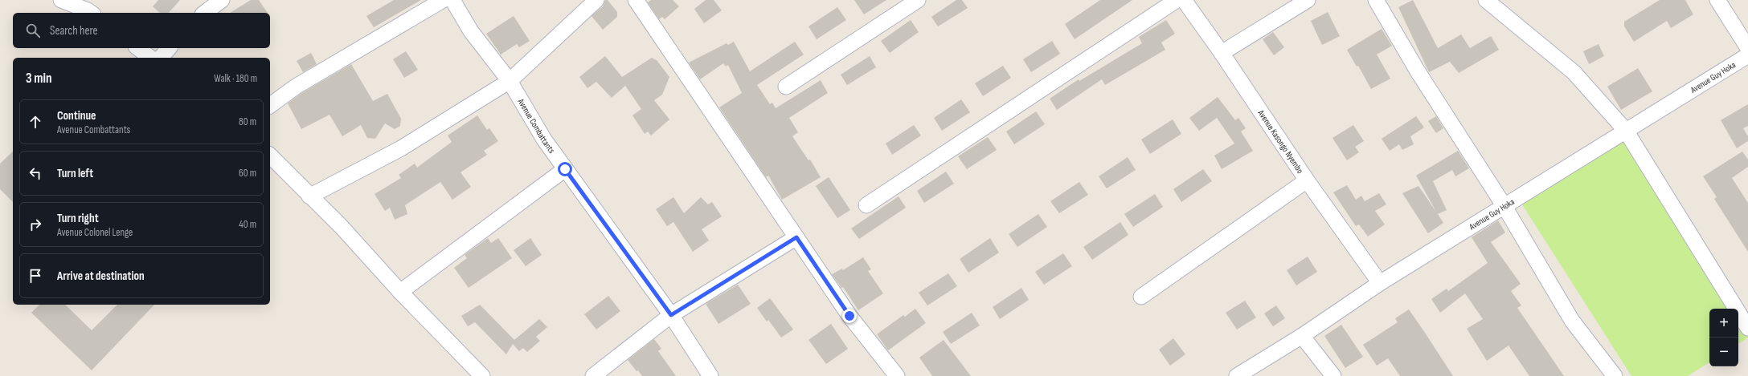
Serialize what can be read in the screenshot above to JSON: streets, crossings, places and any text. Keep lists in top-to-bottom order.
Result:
{
  "streets": {
    "street": ["Avenue Guy Hoka", "Avenue Combattants", "Avenue Kasongo Nyembo"]
  },
  "crossings": [
    ["Avenue Guy Hoka", "Avenue Kasongo Nyembo"]
  ],
  "page": {
    "search": "Search here",
    "heading": ["3 min", "Walk · 180 m"],
    "list": [
      ["Continue", "Avenue Combattants", "80 m"],
      ["Turn left", "60 m"],
      ["Turn right", "Avenue Colonel Lenge", "40 m"],
      "Arrive at destination"
    ],
    "map_buttons": ["+", "−"]
  }
}
